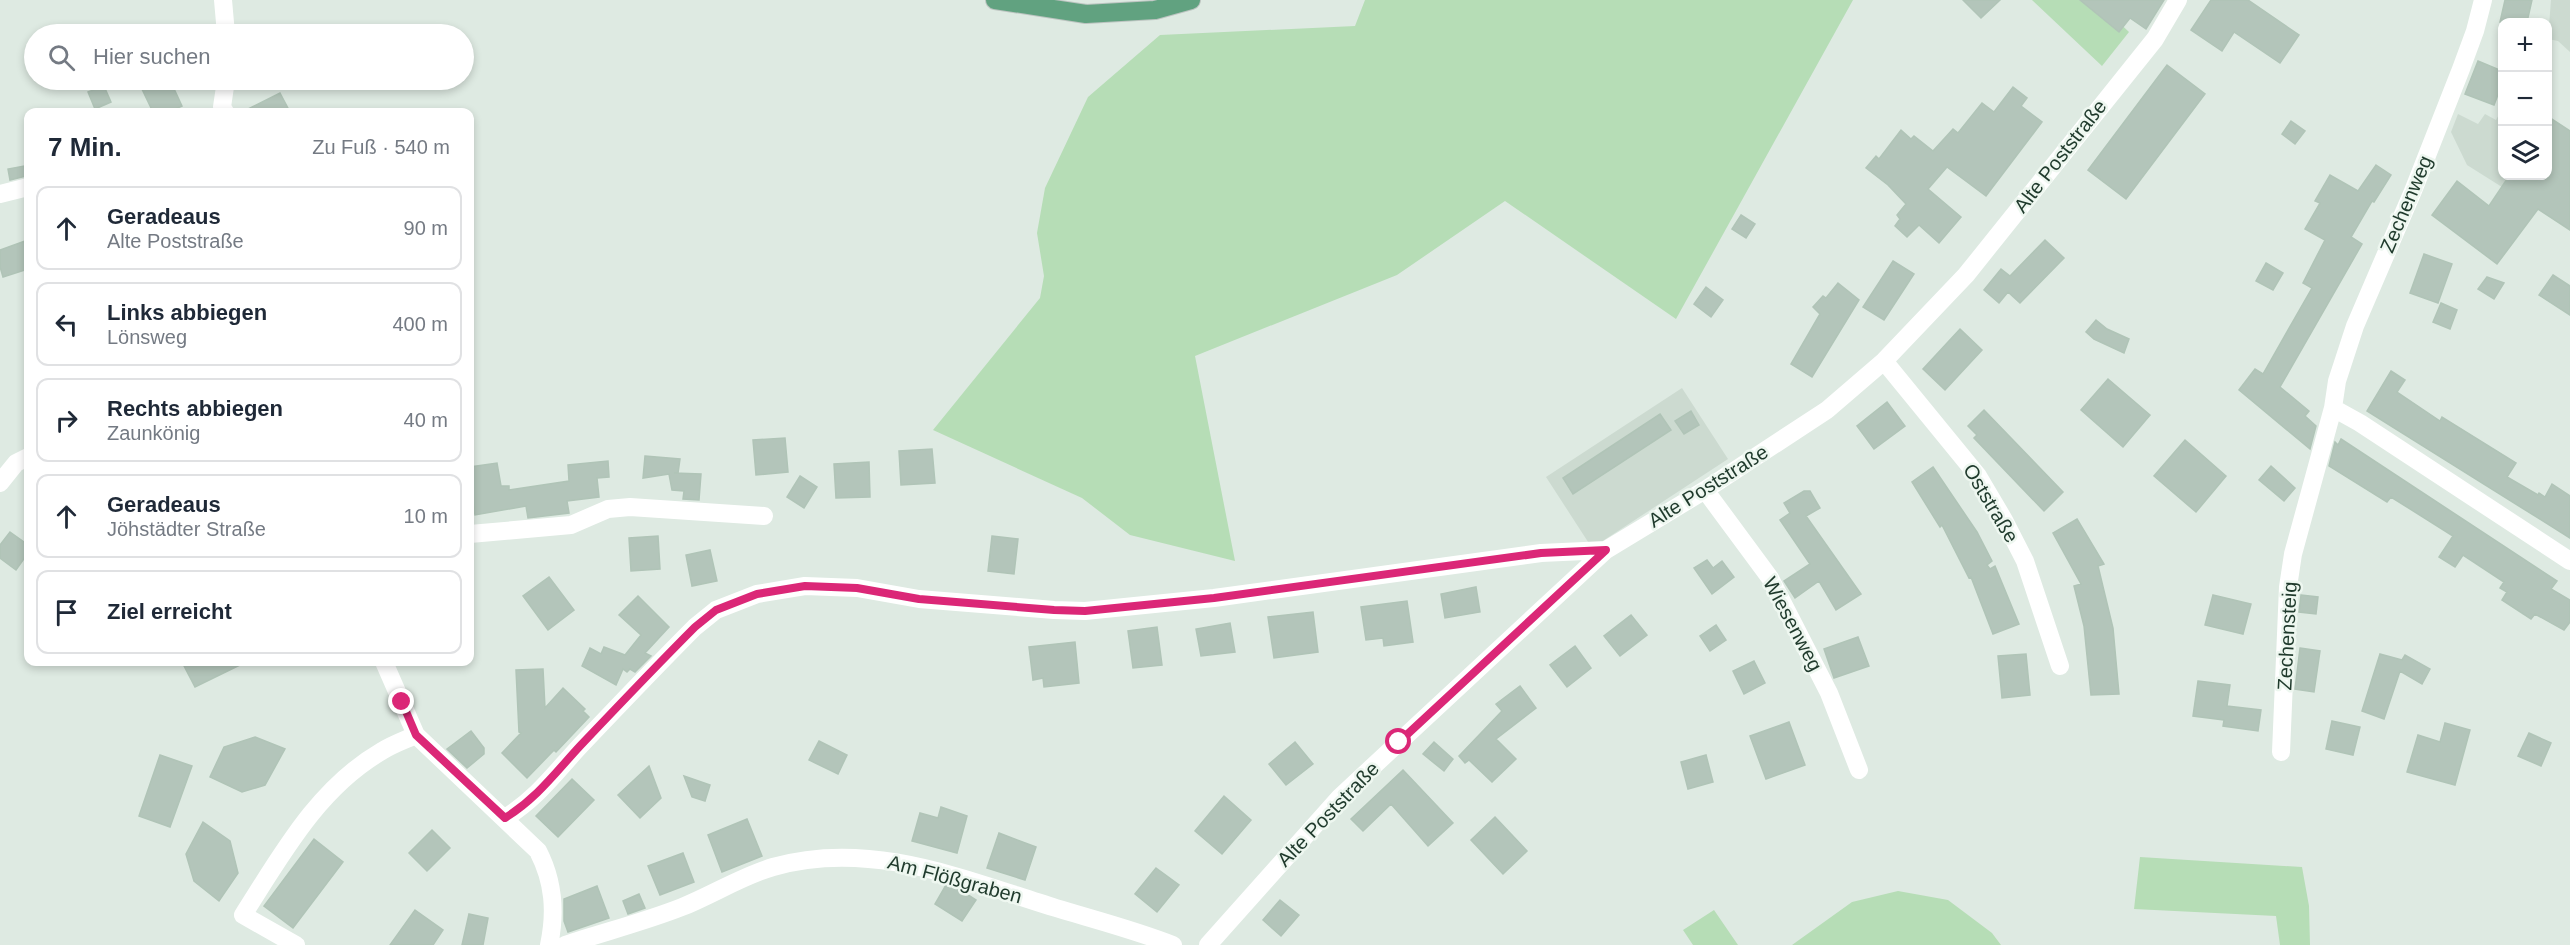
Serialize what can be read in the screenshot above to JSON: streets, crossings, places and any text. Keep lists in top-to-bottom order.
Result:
{
  "streets": {
    "street": [
      "Alte Poststraße",
      "Zechenweg",
      "Oststraße",
      "Wiesenweg",
      "Zechensteig",
      "Am Flößgraben"
    ]
  },
  "crossings": [
    ["Alte Poststraße", "Oststraße"],
    ["Alte Poststraße", "Wiesenweg"],
    ["Zechenweg", "Zechensteig"]
  ],
  "page": {
    "map_buttons": ["+", "−"],
    "search": "Hier suchen",
    "heading": ["7 Min.", "Zu Fuß · 540 m"],
    "list": [
      ["Geradeaus", "Alte Poststraße", "90 m"],
      ["Links abbiegen", "Lönsweg", "400 m"],
      ["Rechts abbiegen", "Zaunkönig", "40 m"],
      ["Geradeaus", "Jöhstädter Straße", "10 m"],
      "Ziel erreicht"
    ]
  }
}
